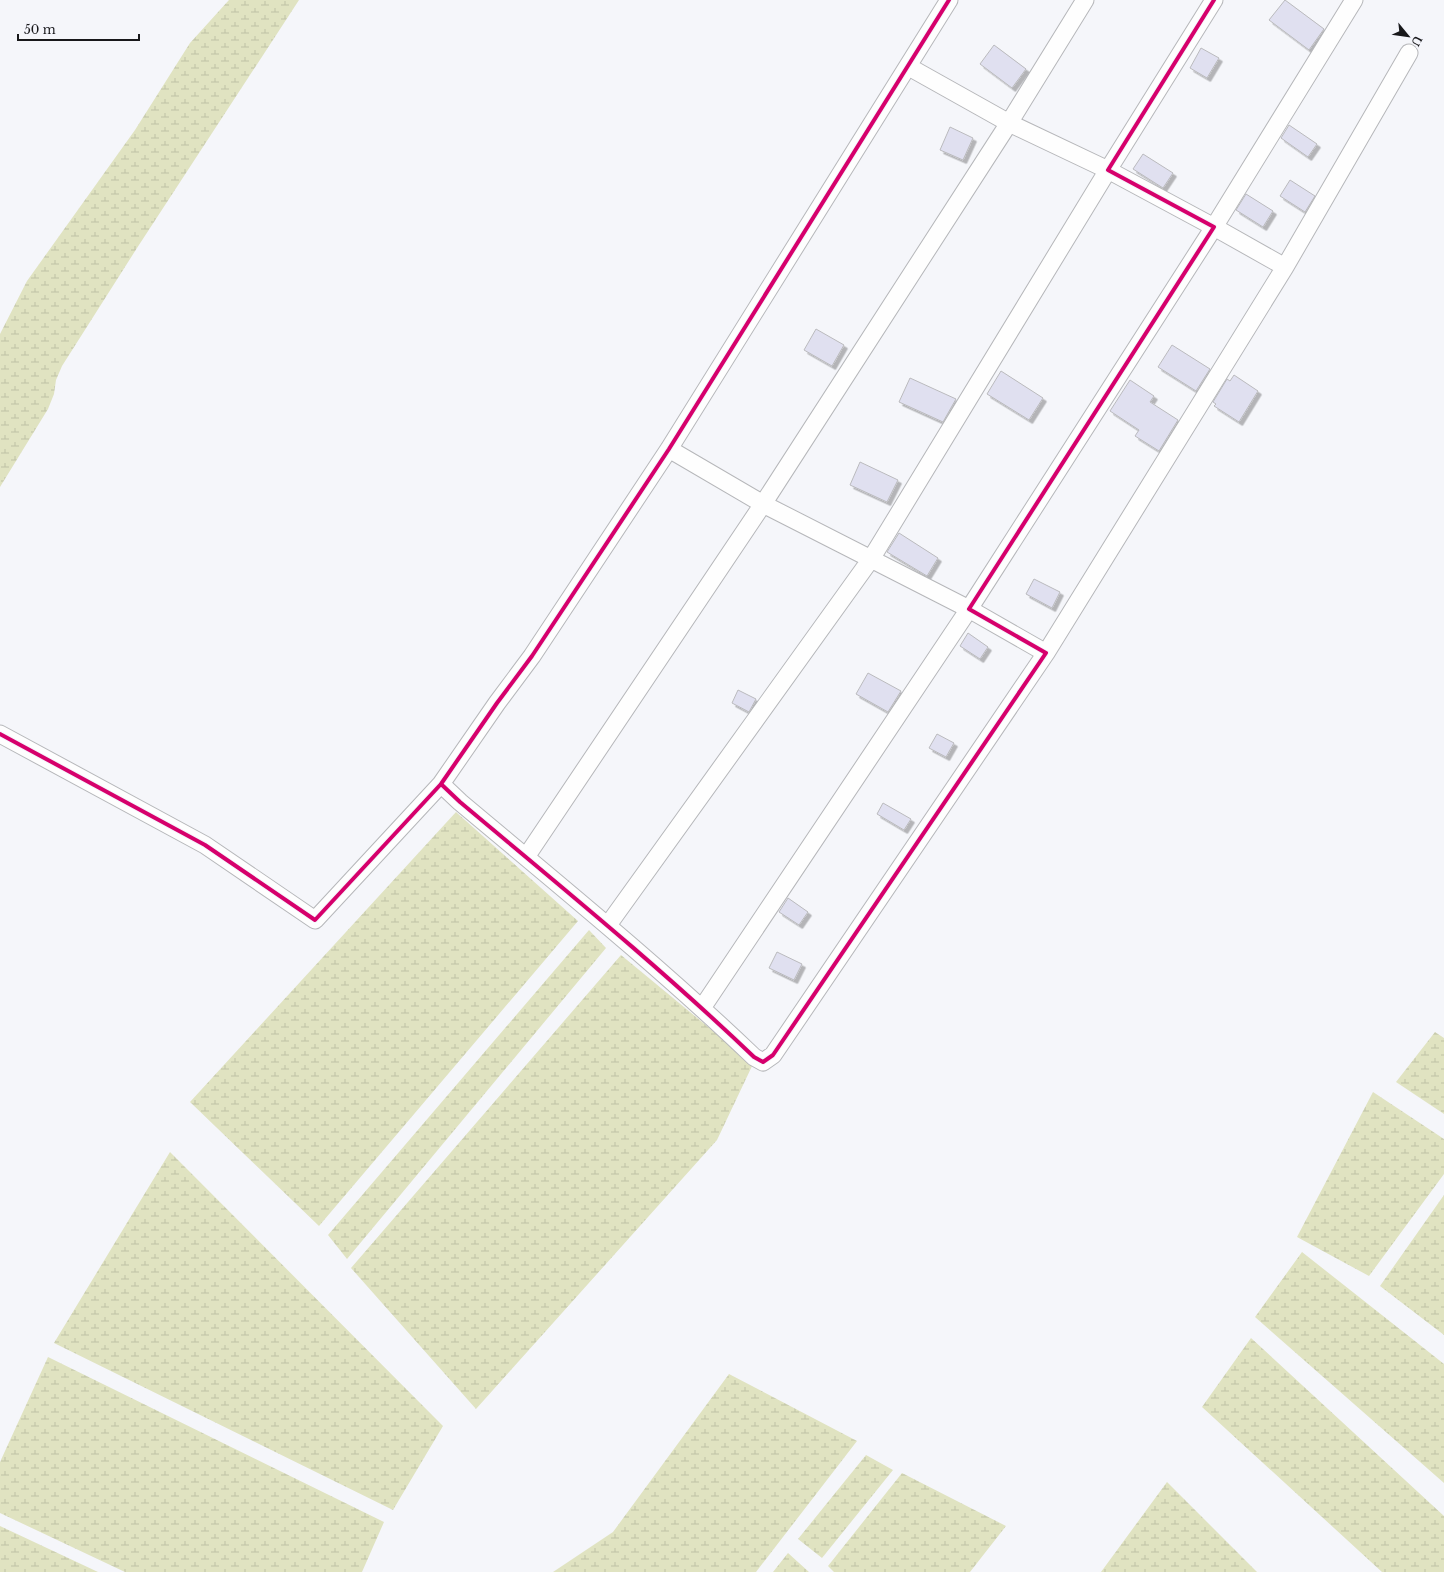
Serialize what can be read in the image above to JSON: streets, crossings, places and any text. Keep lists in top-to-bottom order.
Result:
{
  "scale_bar": "50 m",
  "north": "bottom right"
}
